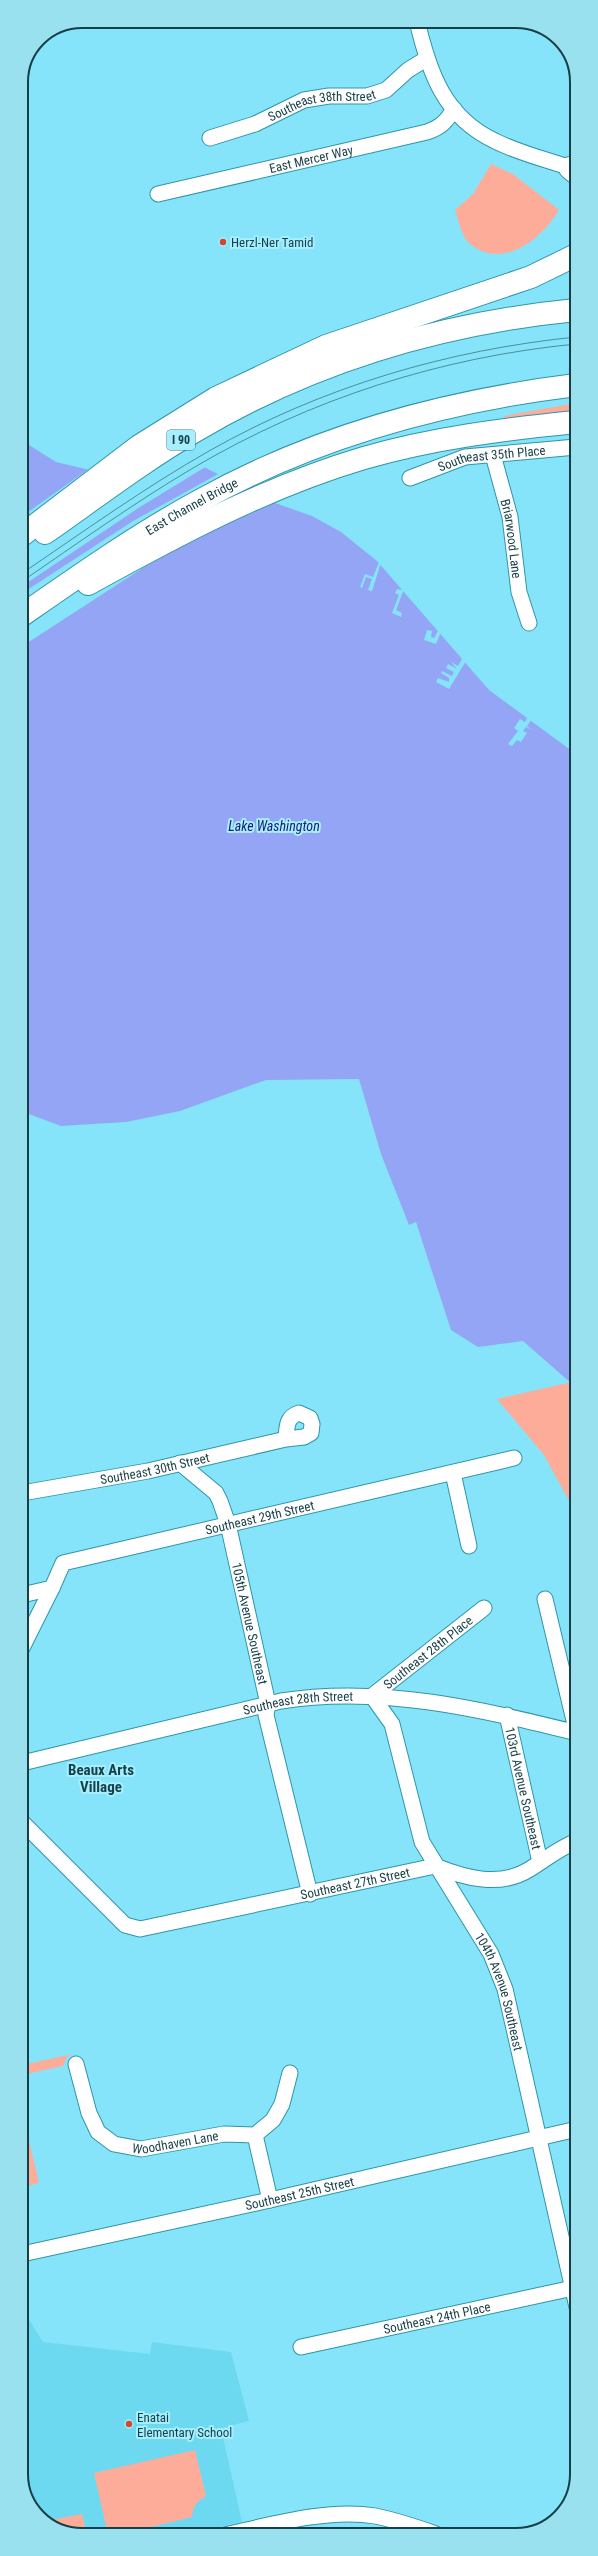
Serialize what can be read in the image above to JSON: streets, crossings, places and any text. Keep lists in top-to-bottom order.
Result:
{
  "streets": {
    "highway": ["I 90", "East Channel Bridge"],
    "street": [
      "Southeast 38th Street",
      "East Mercer Way",
      "Southeast 35th Place",
      "Briarwood Lane",
      "Southeast 30th Street",
      "Southeast 29th Street",
      "105th Avenue Southeast",
      "Southeast 28th Place",
      "Southeast 28th Street",
      "103rd Avenue Southeast",
      "Southeast 27th Street",
      "104th Avenue Southeast",
      "Woodhaven Lane",
      "Southeast 25th Street",
      "Southeast 24th Place"
    ]
  },
  "crossings": [
    ["Southeast 35th Place", "Briarwood Lane"],
    ["Southeast 30th Street", "105th Avenue Southeast"],
    ["Southeast 29th Street", "105th Avenue Southeast"],
    ["105th Avenue Southeast", "Southeast 28th Street"],
    ["105th Avenue Southeast", "Southeast 27th Street"],
    ["Southeast 28th Place", "Southeast 28th Street"],
    ["Southeast 28th Place", "104th Avenue Southeast"],
    ["Southeast 28th Street", "103rd Avenue Southeast"],
    ["Southeast 28th Street", "104th Avenue Southeast"],
    ["Southeast 27th Street", "104th Avenue Southeast"],
    ["104th Avenue Southeast", "Southeast 25th Street"]
  ],
  "districts": ["Beaux Arts Village"],
  "water": ["Lake Washington"],
  "places": ["Herzl-Ner Tamid", "Enatai Elementary School"]
}
